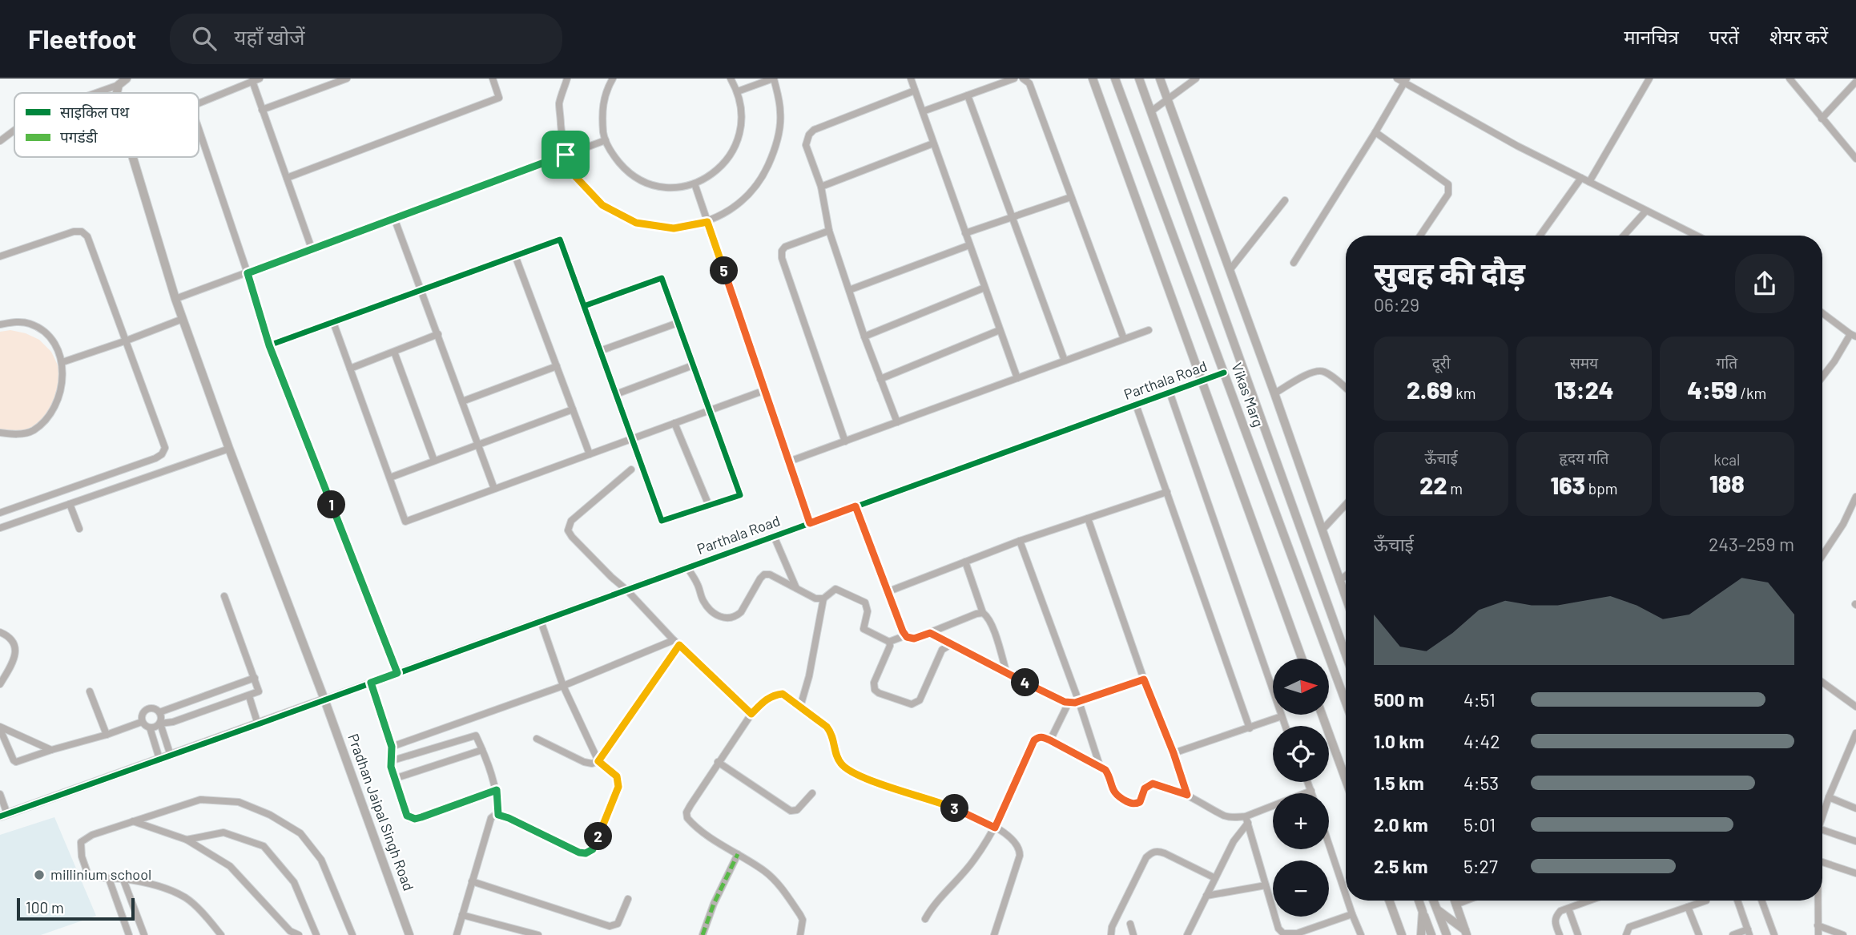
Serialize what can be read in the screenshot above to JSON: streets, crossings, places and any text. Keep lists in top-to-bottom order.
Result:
{
  "streets": {
    "street": ["Parthala Road", "Vikas Marg", "Pradhan Jaipal Singh Road"]
  },
  "crossings": [
    ["Parthala Road", "Vikas Marg"],
    ["Parthala Road", "Pradhan Jaipal Singh Road"]
  ],
  "places": ["millinium school"],
  "legend": ["साइकिल पथ", "पगडंडी"],
  "scale_bar": "100 m",
  "north": "right",
  "page": {
    "header": "Fleetfoot",
    "search": "यहाँ खोजें",
    "nav": ["मानचित्र", "परतें", "शेयर करें"],
    "heading": ["सुबह की दौड़", "06:29"],
    "pins": [
      "5",
      "1",
      "4",
      "3",
      "2"
    ],
    "stats": [
      ["दूरी", "2.69 km"],
      ["समय", "13:24"],
      ["गति", "4:59 /km"],
      ["ऊँचाई", "22 m"],
      ["हृदय गति", "163 bpm"],
      ["kcal", "188"]
    ],
    "chart": ["ऊँचाई", "243–259 m"],
    "map_buttons": ["+", "−"],
    "list": [
      {
        "name": "500 m",
        "note": "4:51"
      },
      {
        "name": "1.0 km",
        "note": "4:42"
      },
      {
        "name": "1.5 km",
        "note": "4:53"
      },
      {
        "name": "2.0 km",
        "note": "5:01"
      },
      {
        "name": "2.5 km",
        "note": "5:27"
      }
    ],
    "scale": "100 m"
  }
}
